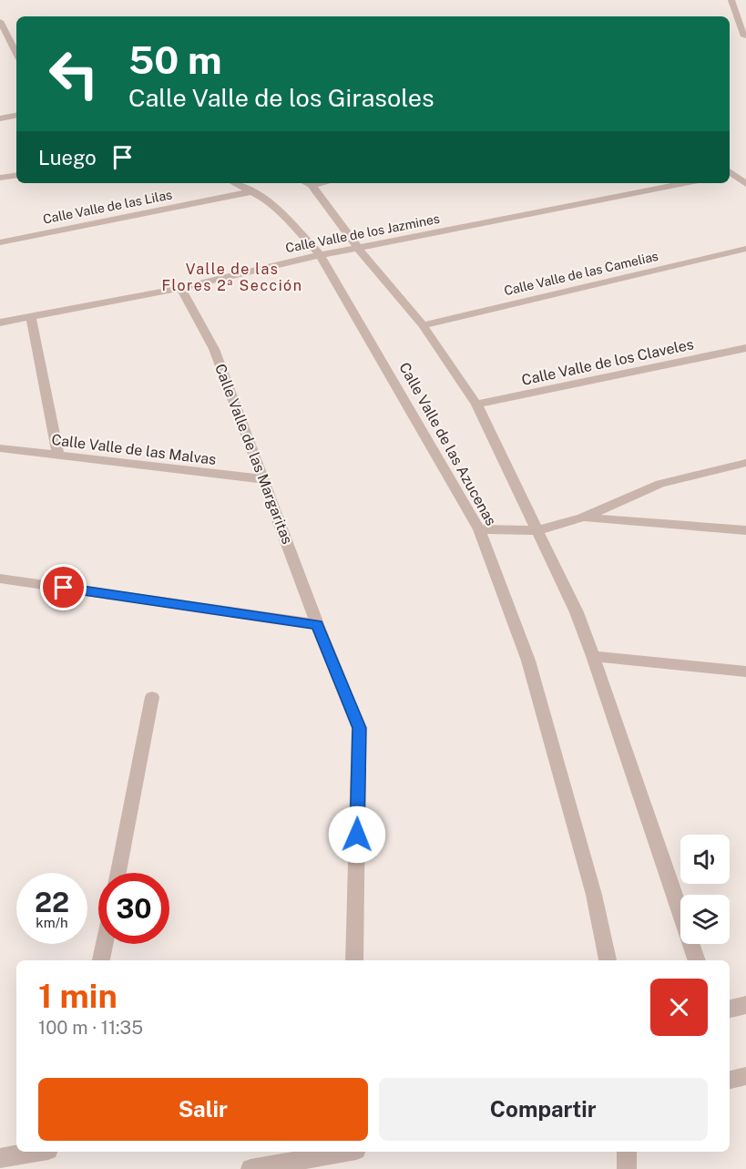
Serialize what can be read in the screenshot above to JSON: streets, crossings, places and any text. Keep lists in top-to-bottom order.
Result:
{
  "streets": {
    "street": [
      "Calle Valle de las Lilas",
      "Calle Valle de los Jazmines",
      "Calle Valle de las Camelias",
      "Calle Valle de los Claveles",
      "Calle Valle de las Azucenas",
      "Calle Valle de las Malvas",
      "Calle Valle de las Margaritas"
    ]
  },
  "crossings": [
    ["Calle Valle de las Lilas", "Calle Valle de las Azucenas"],
    ["Calle Valle de los Jazmines", "Calle Valle de las Azucenas"],
    ["Calle Valle de los Jazmines", "Calle Valle de las Margaritas"],
    ["Calle Valle de las Malvas", "Calle Valle de las Margaritas"]
  ],
  "districts": ["Valle de las Flores 2ª Sección"],
  "page": {
    "turn": ["50 m", "Calle Valle de los Girasoles"],
    "then": "Luego",
    "speed": "22 km/h",
    "limit": "30",
    "heading": ["1 min", "100 m · 11:35"],
    "buttons": ["Salir", "Compartir"]
  }
}
